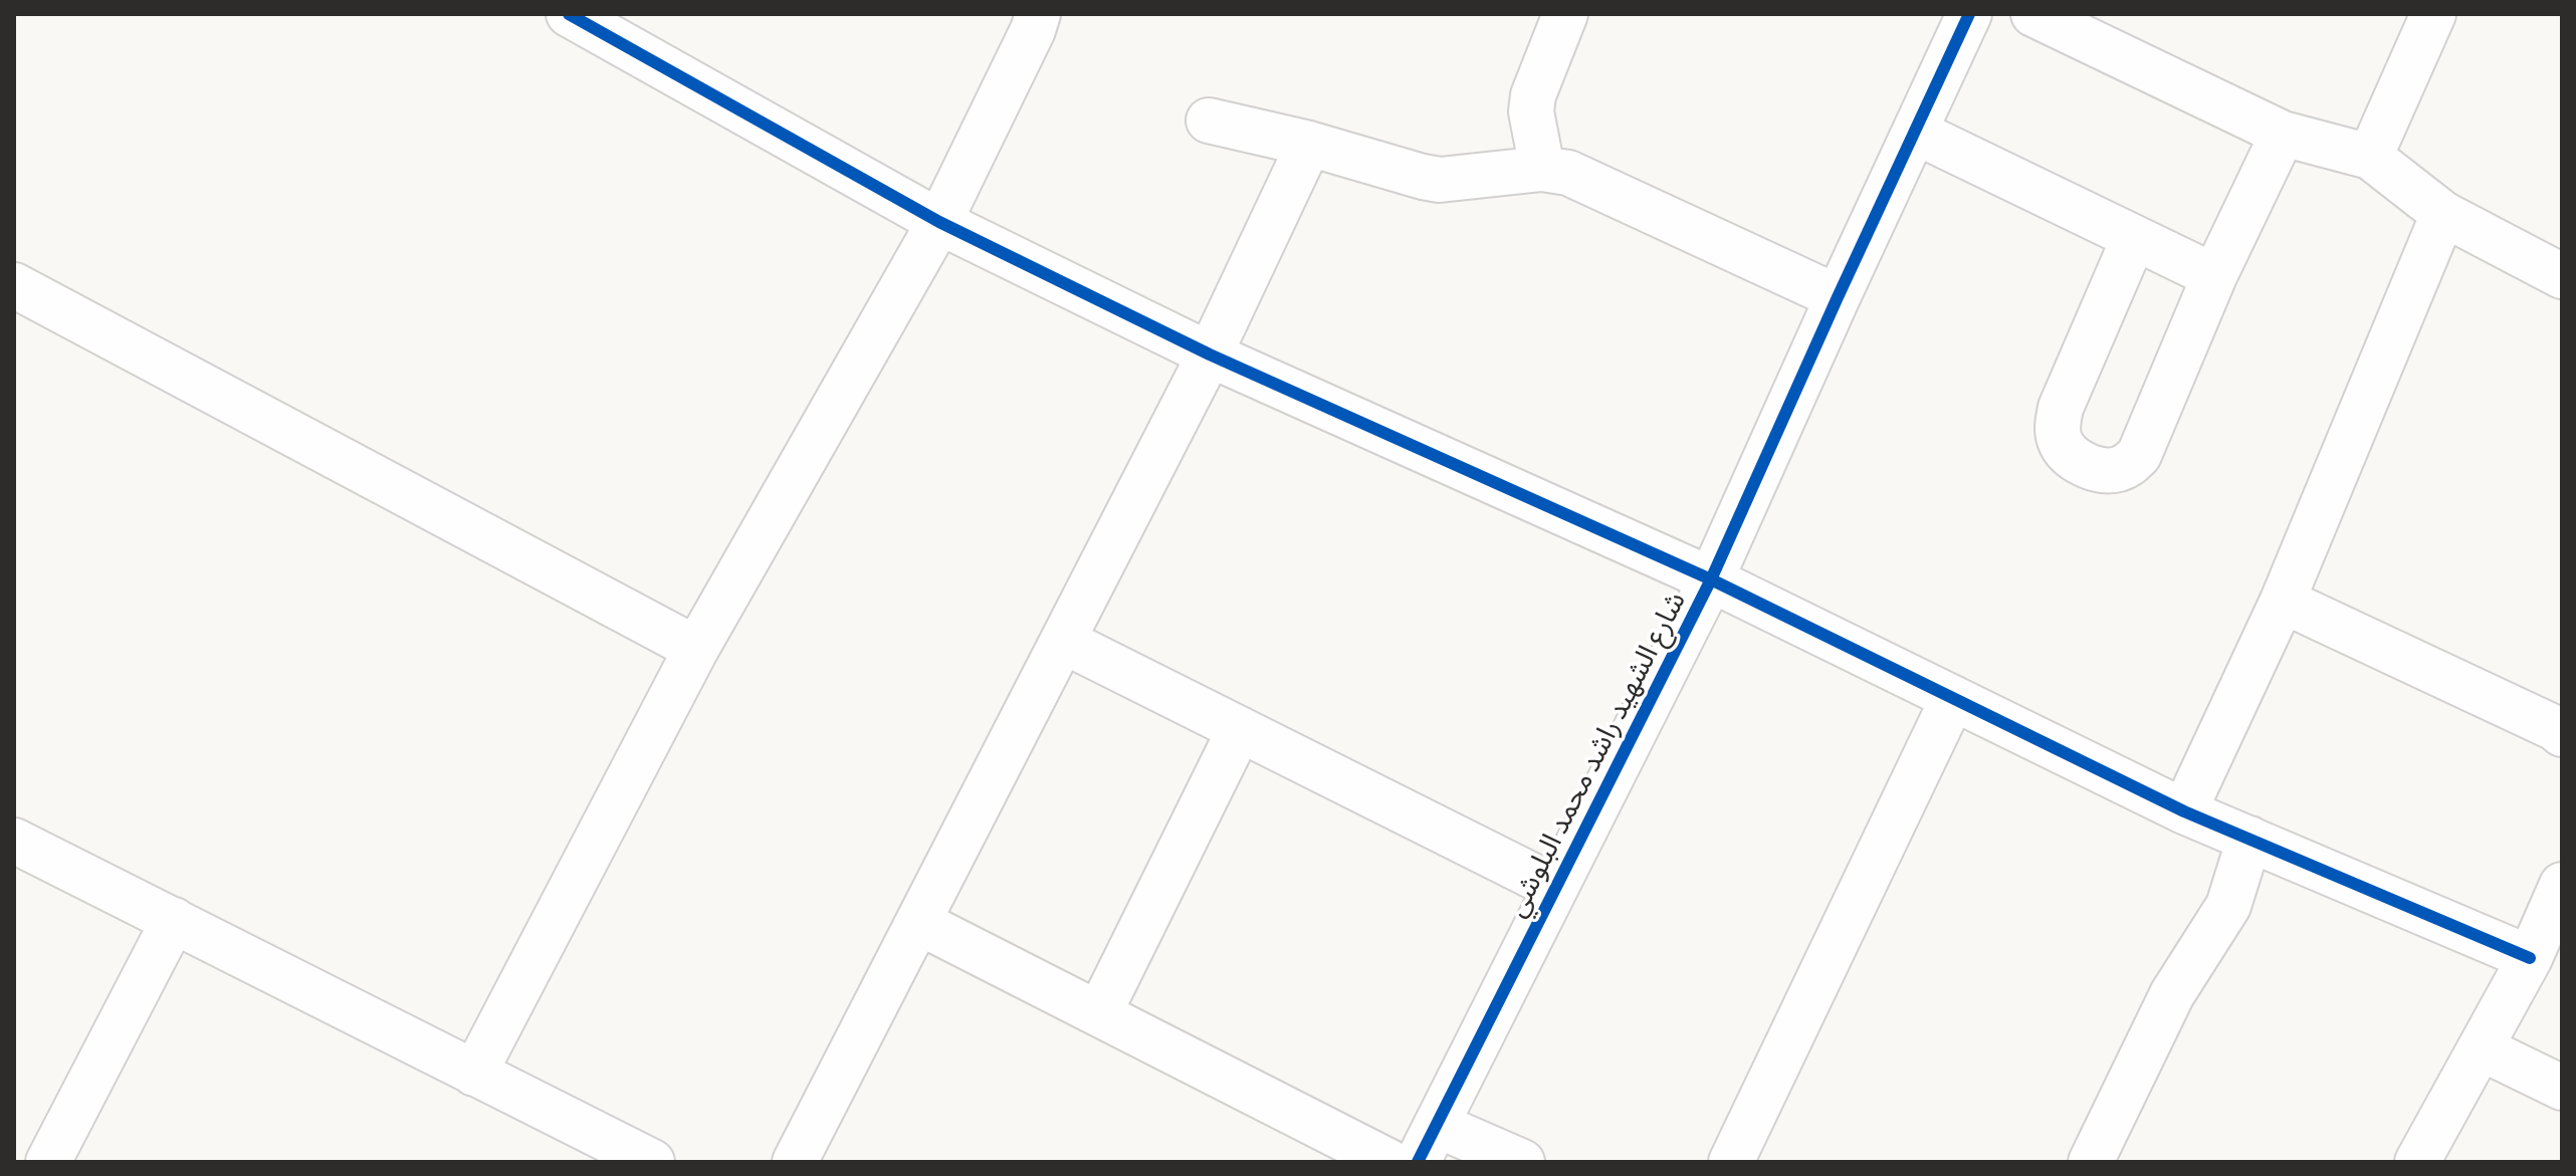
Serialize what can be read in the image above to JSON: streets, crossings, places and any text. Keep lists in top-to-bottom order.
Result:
{
  "streets": {
    "street": ["شارع الشهيد راشد محمد البلوشي"]
  }
}
